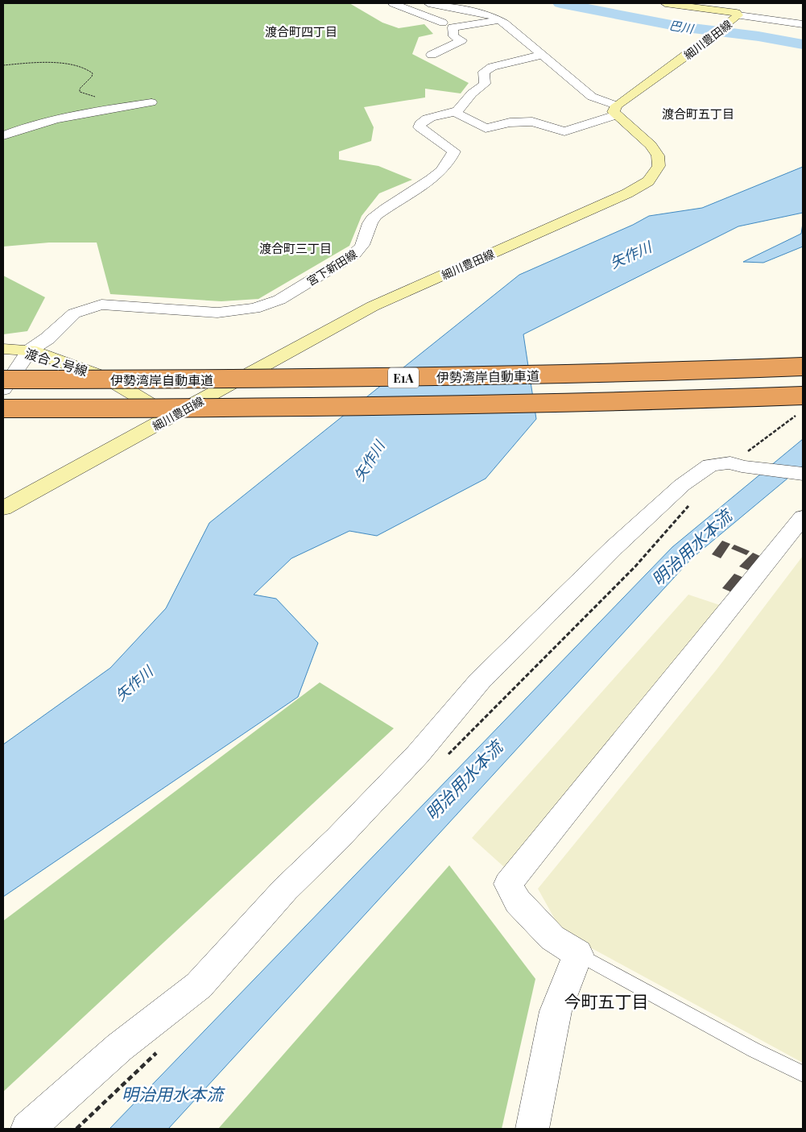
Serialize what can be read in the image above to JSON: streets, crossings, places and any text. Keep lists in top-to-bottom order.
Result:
{
  "streets": {
    "highway": ["伊勢湾岸自動車道", "E1A"],
    "main road": ["細川豊田線", "渡合２号線"],
    "street": ["宮下新田線"]
  },
  "crossings": [
    ["細川豊田線", "渡合２号線"],
    ["宮下新田線", "渡合２号線"]
  ],
  "districts": [
    "渡合町四丁目",
    "渡合町五丁目",
    "渡合町三丁目",
    "今町五丁目"
  ],
  "water": ["巴川", "矢作川", "明治用水本流"]
}
